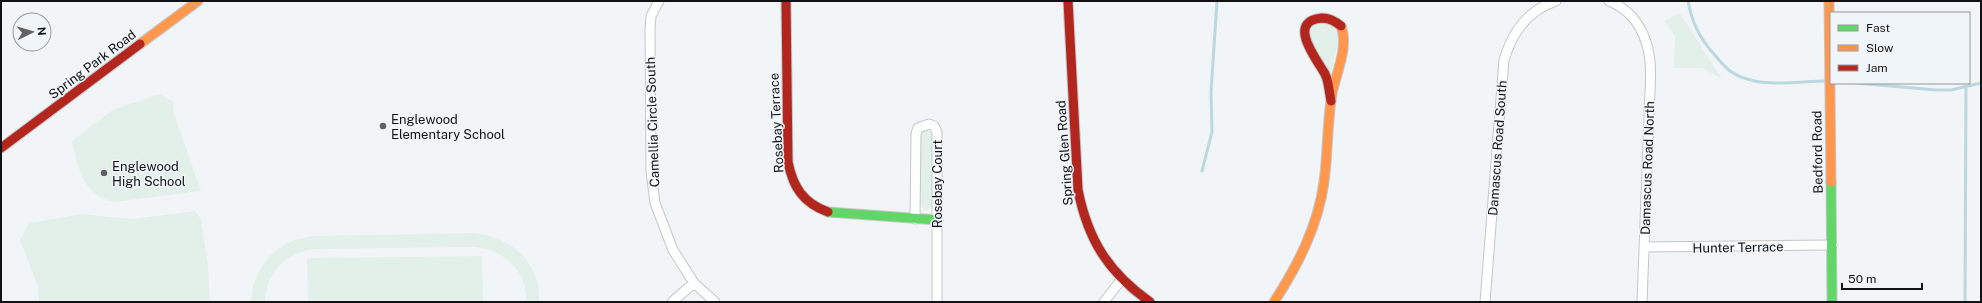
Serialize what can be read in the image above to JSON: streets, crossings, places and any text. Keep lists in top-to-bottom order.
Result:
{
  "streets": {
    "street": [
      "Spring Park Road",
      "Camellia Circle South",
      "Rosebay Terrace",
      "Damascus Road South",
      "Bedford Road",
      "Spring Glen Road",
      "Damascus Road North",
      "Rosebay Court",
      "Hunter Terrace"
    ]
  },
  "crossings": [
    ["Rosebay Terrace", "Rosebay Court"],
    ["Bedford Road", "Hunter Terrace"],
    ["Damascus Road North", "Hunter Terrace"]
  ],
  "places": ["Englewood Elementary School", "Englewood High School"],
  "legend": ["Fast", "Slow", "Jam"],
  "scale_bar": "50 m",
  "north": "right"
}
